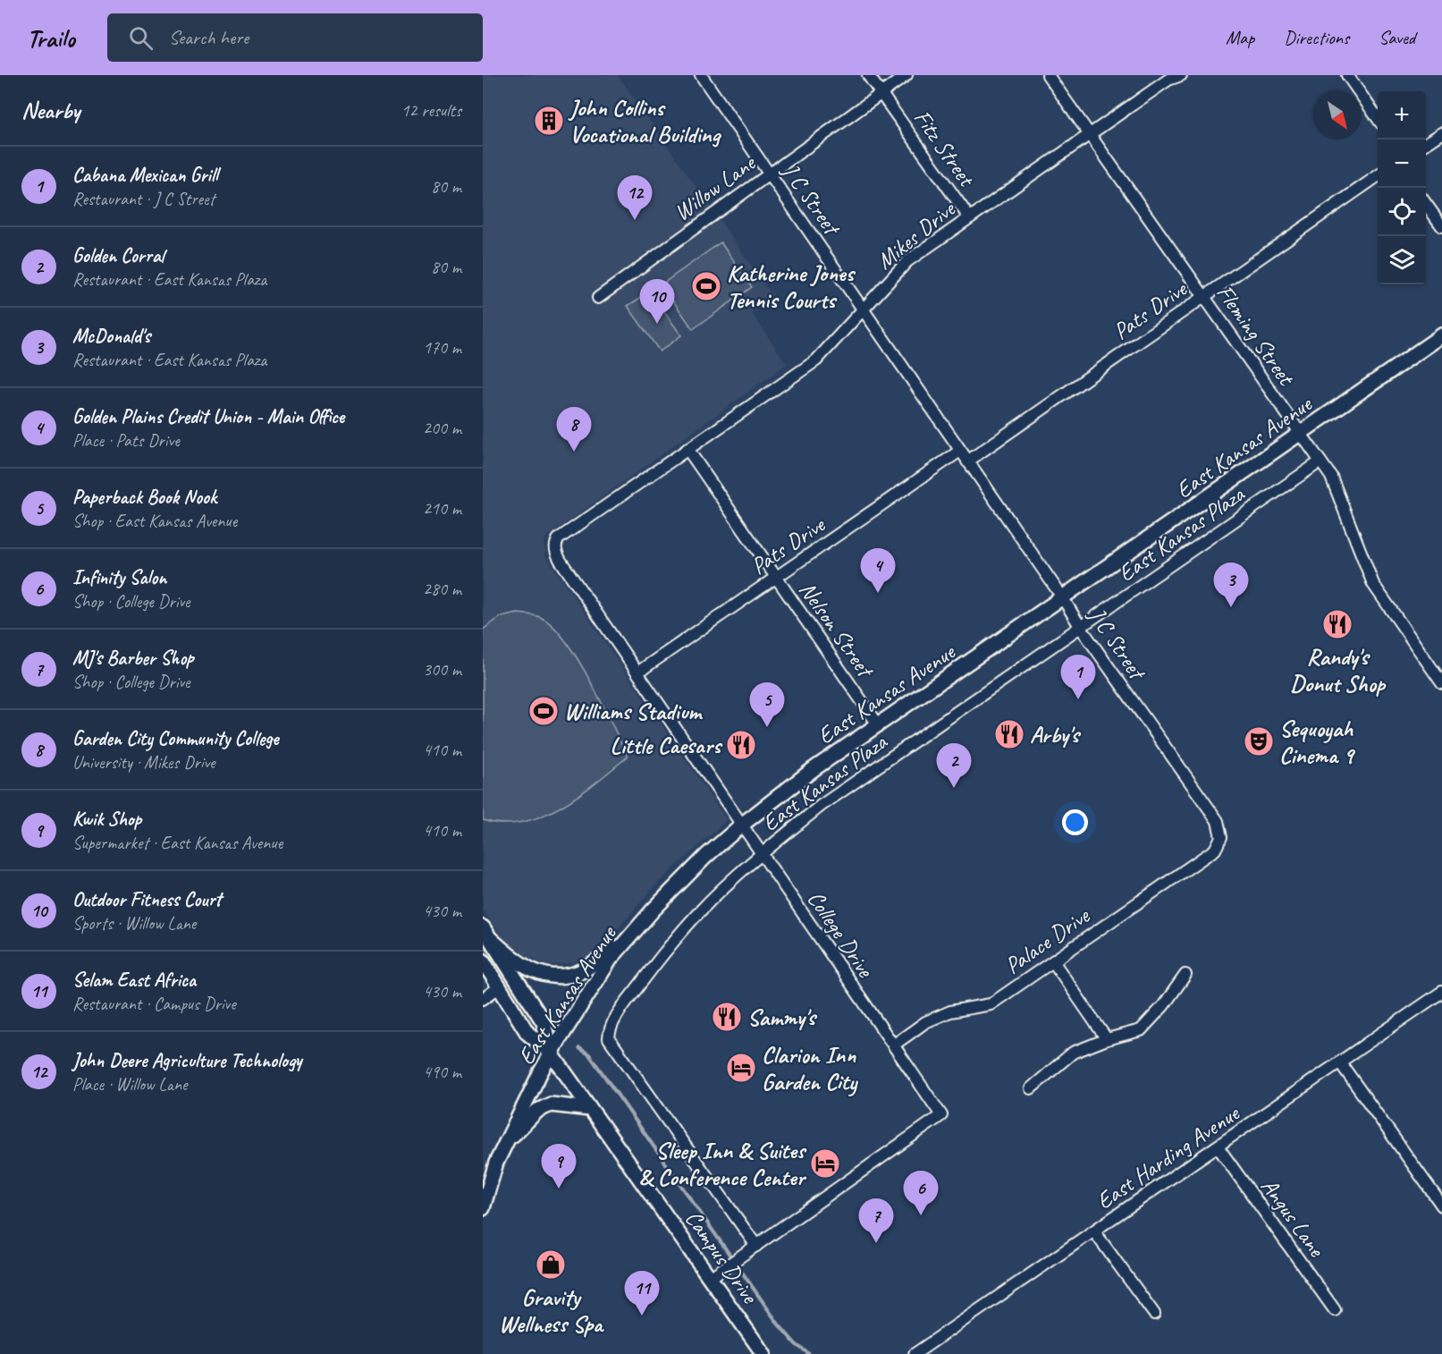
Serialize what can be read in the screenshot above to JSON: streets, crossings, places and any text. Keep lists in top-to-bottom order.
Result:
{
  "streets": {
    "main road": ["East Kansas Avenue", "Campus Drive"],
    "street": [
      "Fitz Street",
      "Willow Lane",
      "J C Street",
      "Mikes Drive",
      "Pats Drive",
      "Fleming Street",
      "East Kansas Plaza",
      "Nelson Street",
      "College Drive",
      "Palace Drive",
      "East Harding Avenue",
      "Angus Lane"
    ]
  },
  "crossings": [
    ["Fitz Street", "Willow Lane"],
    ["Fitz Street", "Mikes Drive"],
    ["Willow Lane", "J C Street"],
    ["J C Street", "Mikes Drive"],
    ["J C Street", "Pats Drive"],
    ["J C Street", "East Kansas Avenue"],
    ["J C Street", "East Kansas Plaza"],
    ["J C Street", "Palace Drive"],
    ["Mikes Drive", "Fleming Street"],
    ["Mikes Drive", "Nelson Street"],
    ["Mikes Drive", "College Drive"],
    ["Pats Drive", "Fleming Street"],
    ["Pats Drive", "Nelson Street"],
    ["Pats Drive", "College Drive"],
    ["Fleming Street", "East Kansas Avenue"],
    ["Fleming Street", "East Kansas Plaza"],
    ["East Kansas Avenue", "Nelson Street"],
    ["East Kansas Avenue", "College Drive"],
    ["East Kansas Avenue", "Campus Drive"],
    ["East Kansas Plaza", "College Drive"],
    ["College Drive", "Palace Drive"],
    ["College Drive", "Campus Drive"],
    ["East Harding Avenue", "Angus Lane"]
  ],
  "places": {
    "building": ["John Collins Vocational Building"],
    "sports": ["Katherine Jones Tennis Courts", "Williams Stadium"],
    "restaurant": [
      "Randy's Donut Shop",
      "Arby's",
      "Little Caesars",
      "Sammy's"
    ],
    "theatre": ["Sequoyah Cinema 9"],
    "hotel": ["Clarion Inn Garden City", "Sleep Inn & Suites & Conference Center"],
    "shop": ["Gravity Wellness Spa"]
  },
  "north": "bottom right",
  "page": {
    "header": "Trailo",
    "search": "Search here",
    "nav": ["Map", "Directions", "Saved"],
    "heading": ["Nearby", "12 results"],
    "map_buttons": ["+", "−"],
    "list": [
      {
        "mark": "1",
        "name": "Cabana Mexican Grill",
        "note": "Restaurant · J C Street",
        "value": "80 m"
      },
      {
        "mark": "2",
        "name": "Golden Corral",
        "note": "Restaurant · East Kansas Plaza",
        "value": "80 m"
      },
      {
        "mark": "3",
        "name": "McDonald's",
        "note": "Restaurant · East Kansas Plaza",
        "value": "170 m"
      },
      {
        "mark": "4",
        "name": "Golden Plains Credit Union - Main Office",
        "note": "Place · Pats Drive",
        "value": "200 m"
      },
      {
        "mark": "5",
        "name": "Paperback Book Nook",
        "note": "Shop · East Kansas Avenue",
        "value": "210 m"
      },
      {
        "mark": "6",
        "name": "Infinity Salon",
        "note": "Shop · College Drive",
        "value": "280 m"
      },
      {
        "mark": "7",
        "name": "MJ's Barber Shop",
        "note": "Shop · College Drive",
        "value": "300 m"
      },
      {
        "mark": "8",
        "name": "Garden City Community College",
        "note": "University · Mikes Drive",
        "value": "410 m"
      },
      {
        "mark": "9",
        "name": "Kwik Shop",
        "note": "Supermarket · East Kansas Avenue",
        "value": "410 m"
      },
      {
        "mark": "10",
        "name": "Outdoor Fitness Court",
        "note": "Sports · Willow Lane",
        "value": "430 m"
      },
      {
        "mark": "11",
        "name": "Selam East Africa",
        "note": "Restaurant · Campus Drive",
        "value": "430 m"
      },
      {
        "mark": "12",
        "name": "John Deere Agriculture Technology",
        "note": "Place · Willow Lane",
        "value": "490 m"
      }
    ],
    "pins": [
      "12",
      "10",
      "8",
      "4",
      "3",
      "1",
      "5",
      "2",
      "9",
      "6",
      "7",
      "11"
    ]
  }
}
